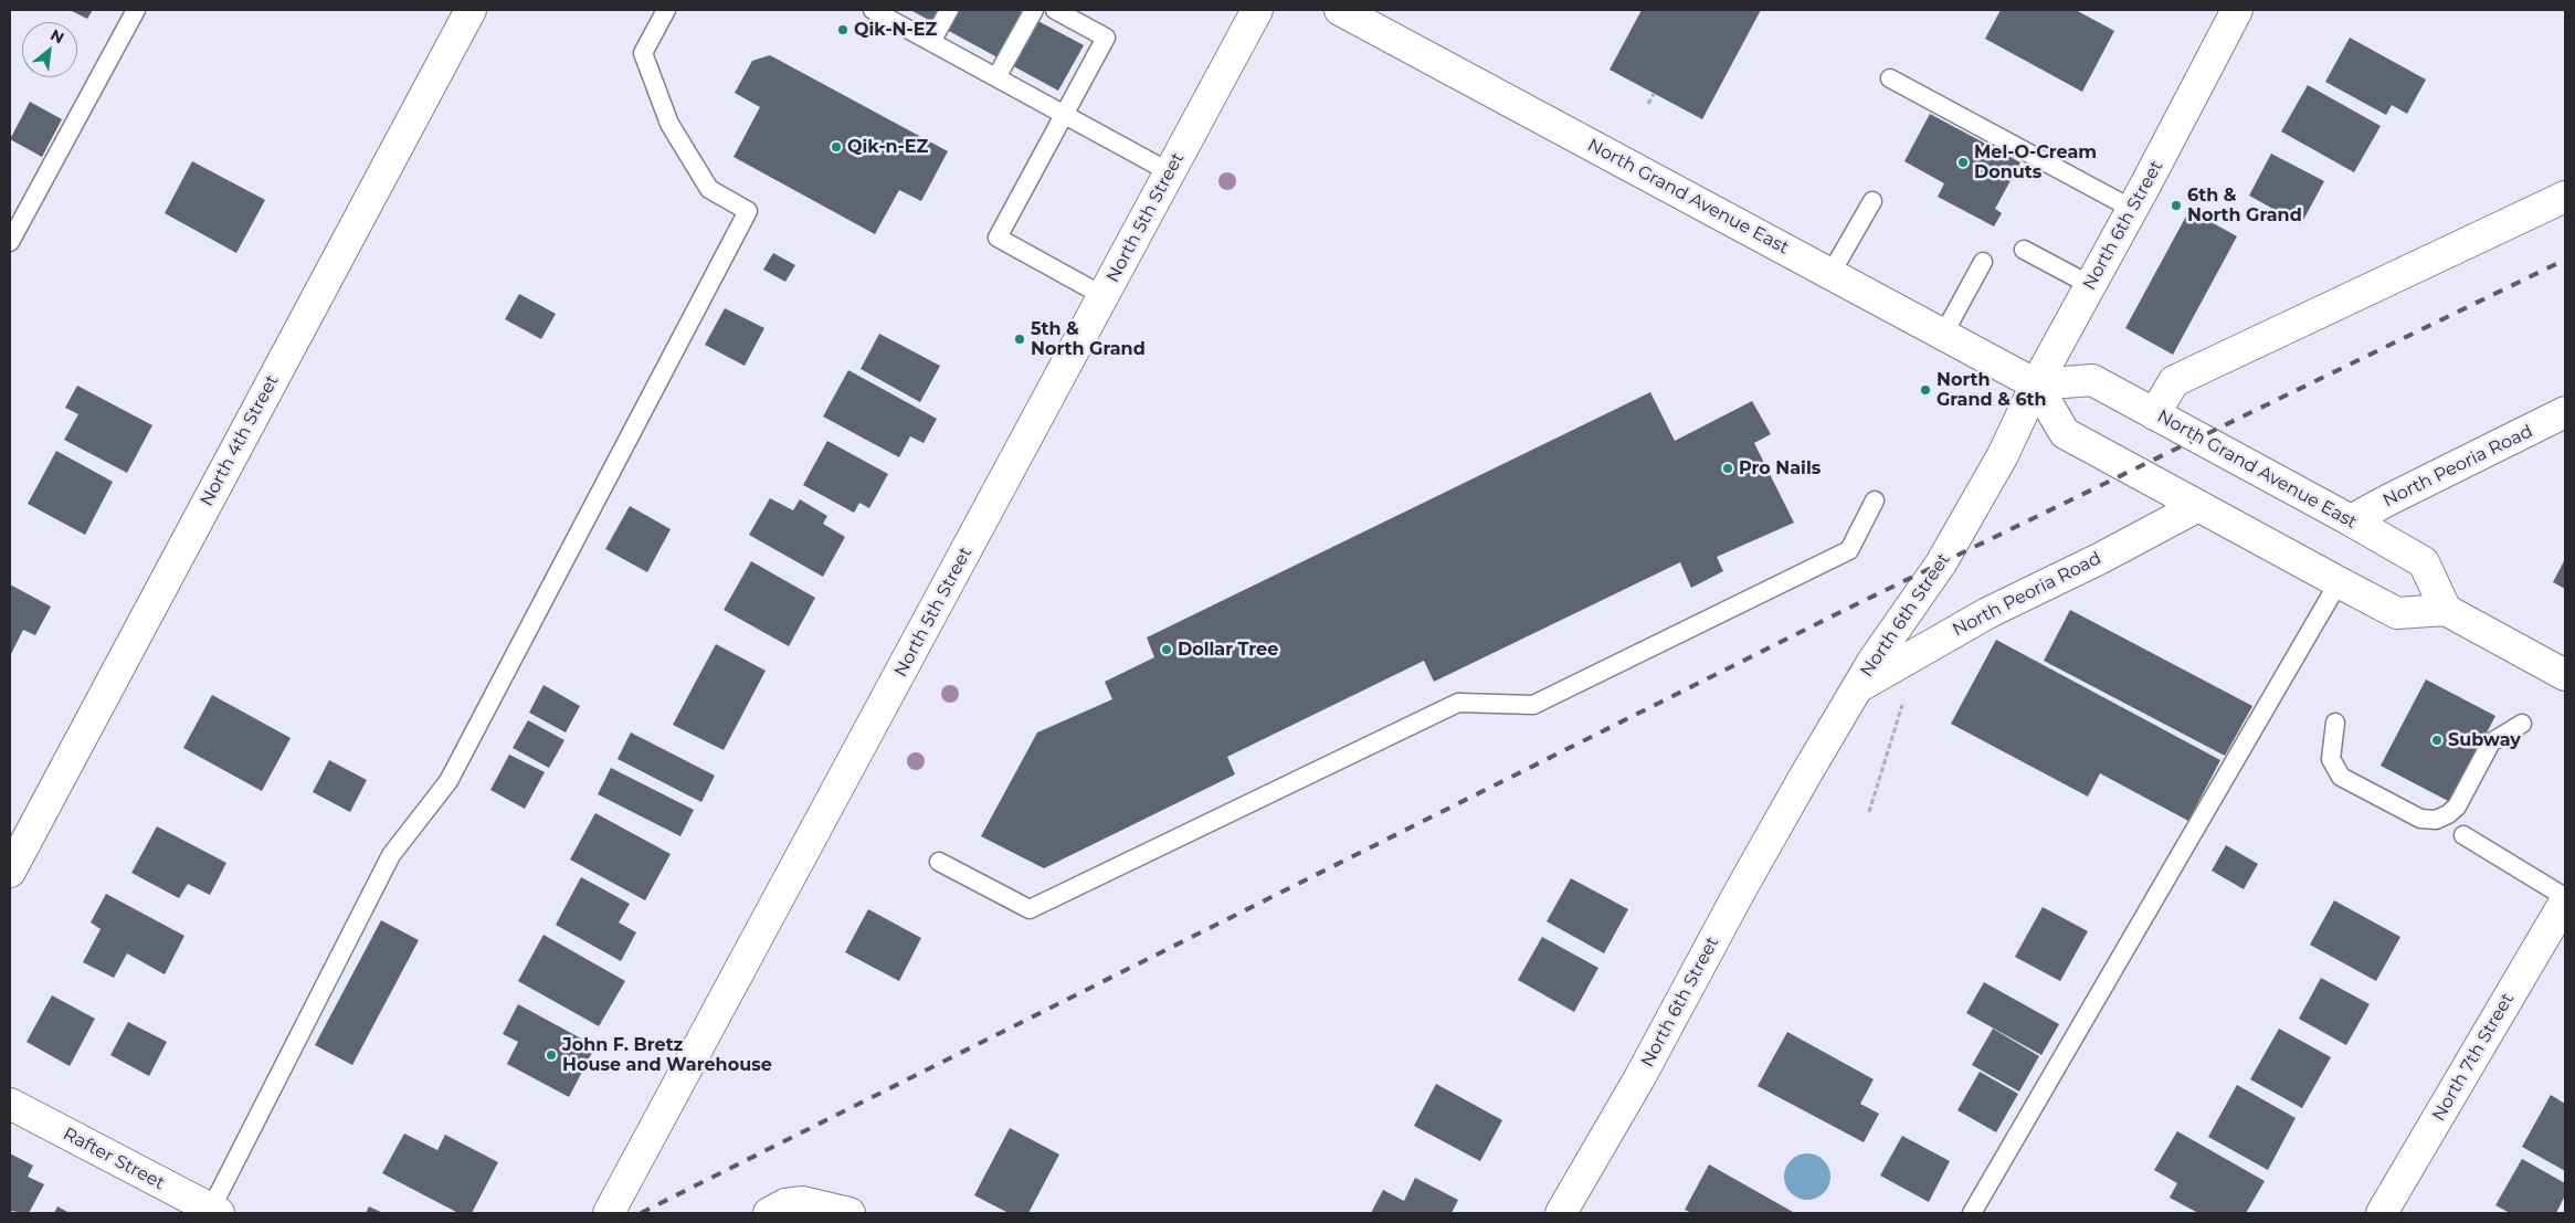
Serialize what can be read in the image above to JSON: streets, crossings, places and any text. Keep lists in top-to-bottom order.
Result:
{
  "streets": {
    "main road": [
      "North Grand Avenue East",
      "North 5th Street",
      "North 6th Street",
      "North 4th Street",
      "North Peoria Road",
      "North 7th Street",
      "Rafter Street"
    ]
  },
  "crossings": [
    ["North Grand Avenue East", "North 6th Street"],
    ["North Grand Avenue East", "North Peoria Road"],
    ["North 6th Street", "North Peoria Road"]
  ],
  "places": [
    "Qik-N-EZ",
    "Qik-n-EZ",
    "Mel-O-Cream Donuts",
    "6th & North Grand",
    "5th & North Grand",
    "North Grand & 6th",
    "Pro Nails",
    "Dollar Tree",
    "Subway",
    "John F. Bretz House and Warehouse"
  ],
  "north": "top right"
}
